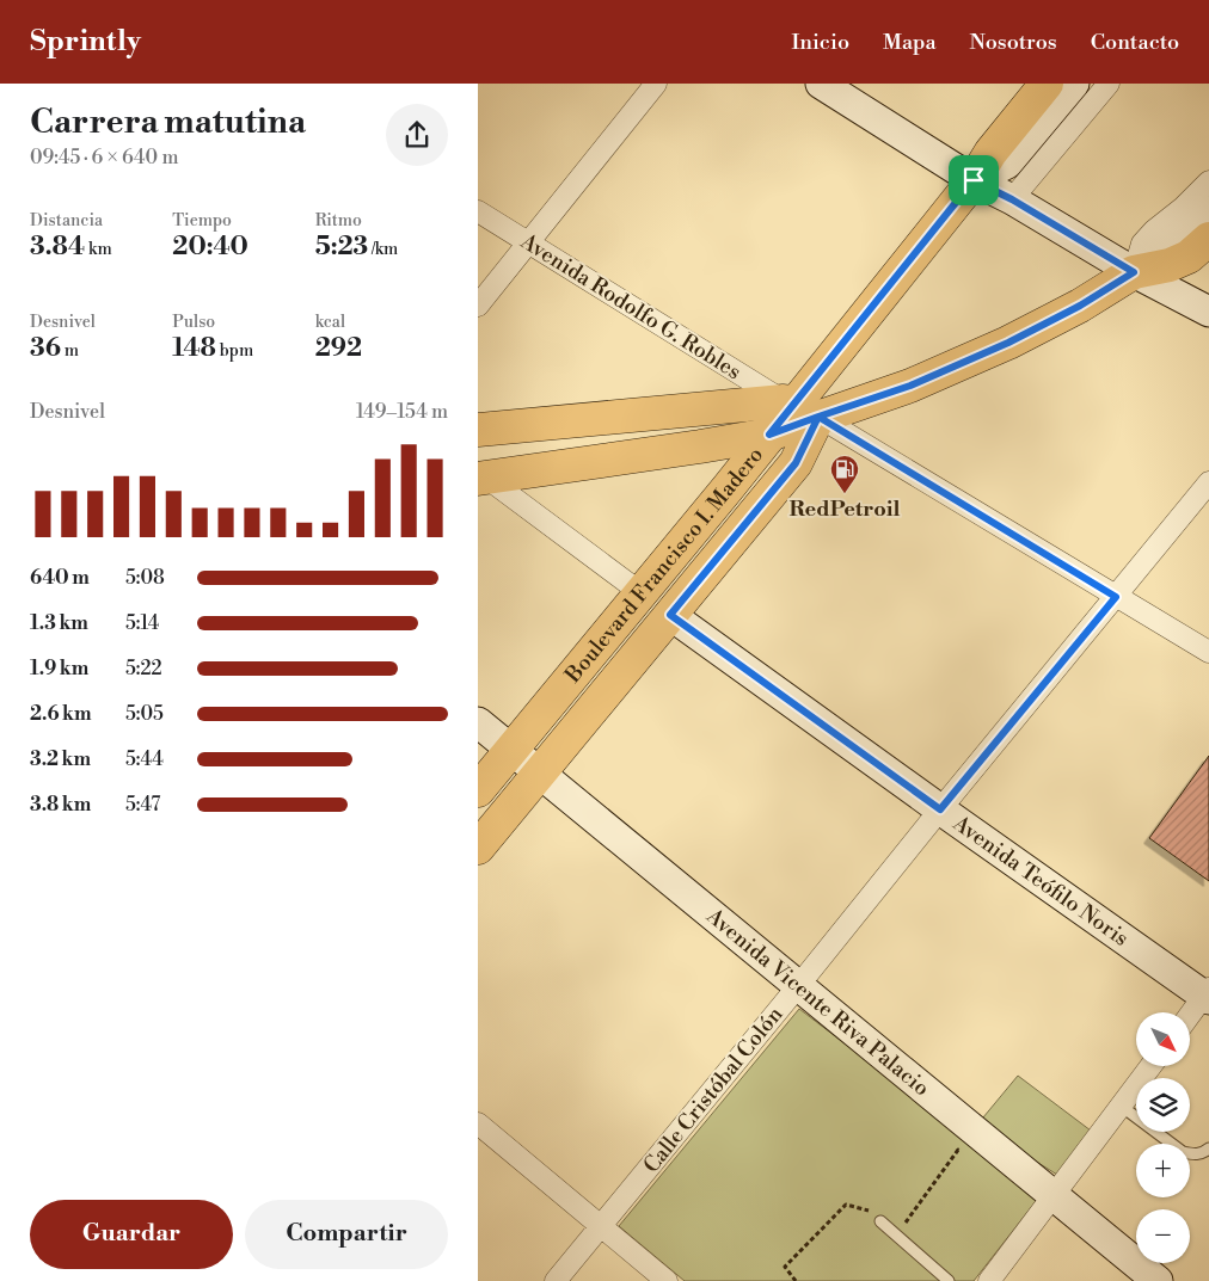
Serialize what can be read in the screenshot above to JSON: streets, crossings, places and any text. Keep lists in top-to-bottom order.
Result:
{
  "streets": {
    "main road": ["Boulevard Francisco I. Madero", "Avenida Teófilo Noris", "Avenida Vicente Riva Palacio"],
    "street": ["Avenida Rodolfo G. Robles", "Calle Cristóbal Colón"]
  },
  "crossings": [
    ["Avenida Rodolfo G. Robles", "Boulevard Francisco I. Madero"],
    ["Avenida Rodolfo G. Robles", "Calle Cristóbal Colón"],
    ["Boulevard Francisco I. Madero", "Avenida Teófilo Noris"],
    ["Boulevard Francisco I. Madero", "Avenida Vicente Riva Palacio"],
    ["Avenida Teófilo Noris", "Calle Cristóbal Colón"],
    ["Avenida Vicente Riva Palacio", "Calle Cristóbal Colón"]
  ],
  "places": {
    "fuel station": ["RedPetroil"]
  },
  "north": "bottom right",
  "page": {
    "header": "Sprintly",
    "nav": [
      "Inicio",
      "Mapa",
      "Nosotros",
      "Contacto"
    ],
    "heading": ["Carrera matutina", "09:45 · 6 × 640 m"],
    "stats": [
      ["Distancia", "3.84 km"],
      ["Tiempo", "20:40"],
      ["Ritmo", "5:23 /km"],
      ["Desnivel", "36 m"],
      ["Pulso", "148 bpm"],
      ["kcal", "292"]
    ],
    "chart": ["Desnivel", "149–154 m"],
    "list": [
      {
        "name": "640 m",
        "note": "5:08"
      },
      {
        "name": "1.3 km",
        "note": "5:14"
      },
      {
        "name": "1.9 km",
        "note": "5:22"
      },
      {
        "name": "2.6 km",
        "note": "5:05"
      },
      {
        "name": "3.2 km",
        "note": "5:44"
      },
      {
        "name": "3.8 km",
        "note": "5:47"
      }
    ],
    "map_buttons": ["+", "−"],
    "buttons": ["Guardar", "Compartir"]
  }
}
